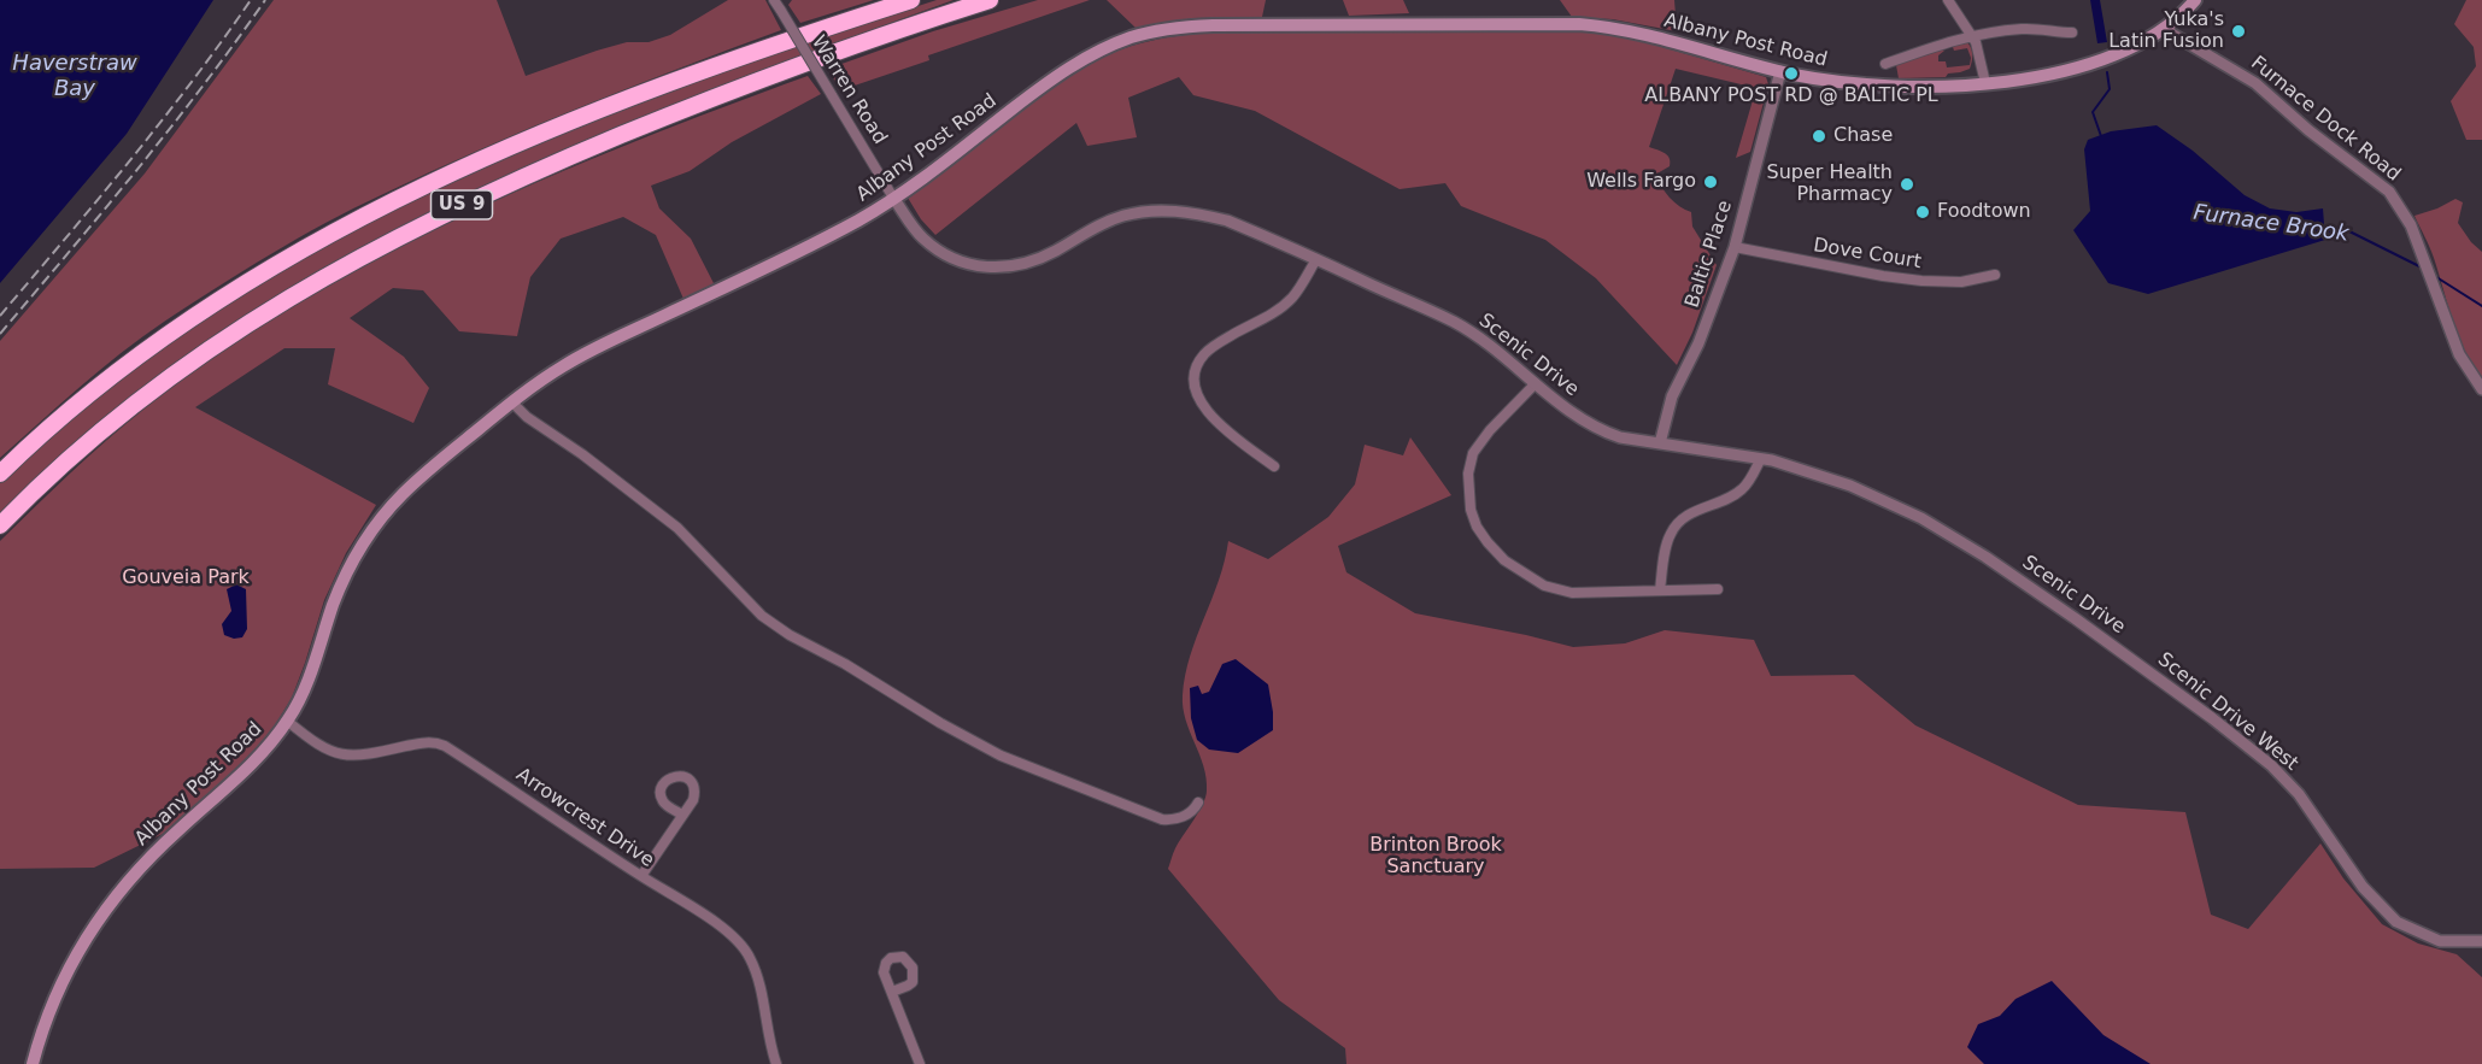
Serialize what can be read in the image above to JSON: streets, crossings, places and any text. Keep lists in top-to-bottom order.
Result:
{
  "streets": {
    "highway": ["US 9"],
    "main road": ["Albany Post Road"],
    "street": [
      "Warren Road",
      "Furnace Dock Road",
      "Baltic Place",
      "Dove Court",
      "Scenic Drive",
      "Scenic Drive West",
      "Arrowcrest Drive"
    ]
  },
  "crossings": [
    ["Albany Post Road", "Warren Road"],
    ["Albany Post Road", "Furnace Dock Road"],
    ["Albany Post Road", "Baltic Place"],
    ["Albany Post Road", "Scenic Drive"],
    ["Albany Post Road", "Arrowcrest Drive"],
    ["Warren Road", "Scenic Drive"],
    ["Baltic Place", "Dove Court"],
    ["Baltic Place", "Scenic Drive"],
    ["Scenic Drive", "Scenic Drive West"]
  ],
  "water": ["Haverstraw Bay", "Furnace Brook"],
  "parks": ["Gouveia Park", "Brinton Brook Sanctuary"],
  "places": [
    "Yuka's Latin Fusion",
    "ALBANY POST RD @ BALTIC PL",
    "Chase",
    "Wells Fargo",
    "Super Health Pharmacy",
    "Foodtown"
  ]
}
